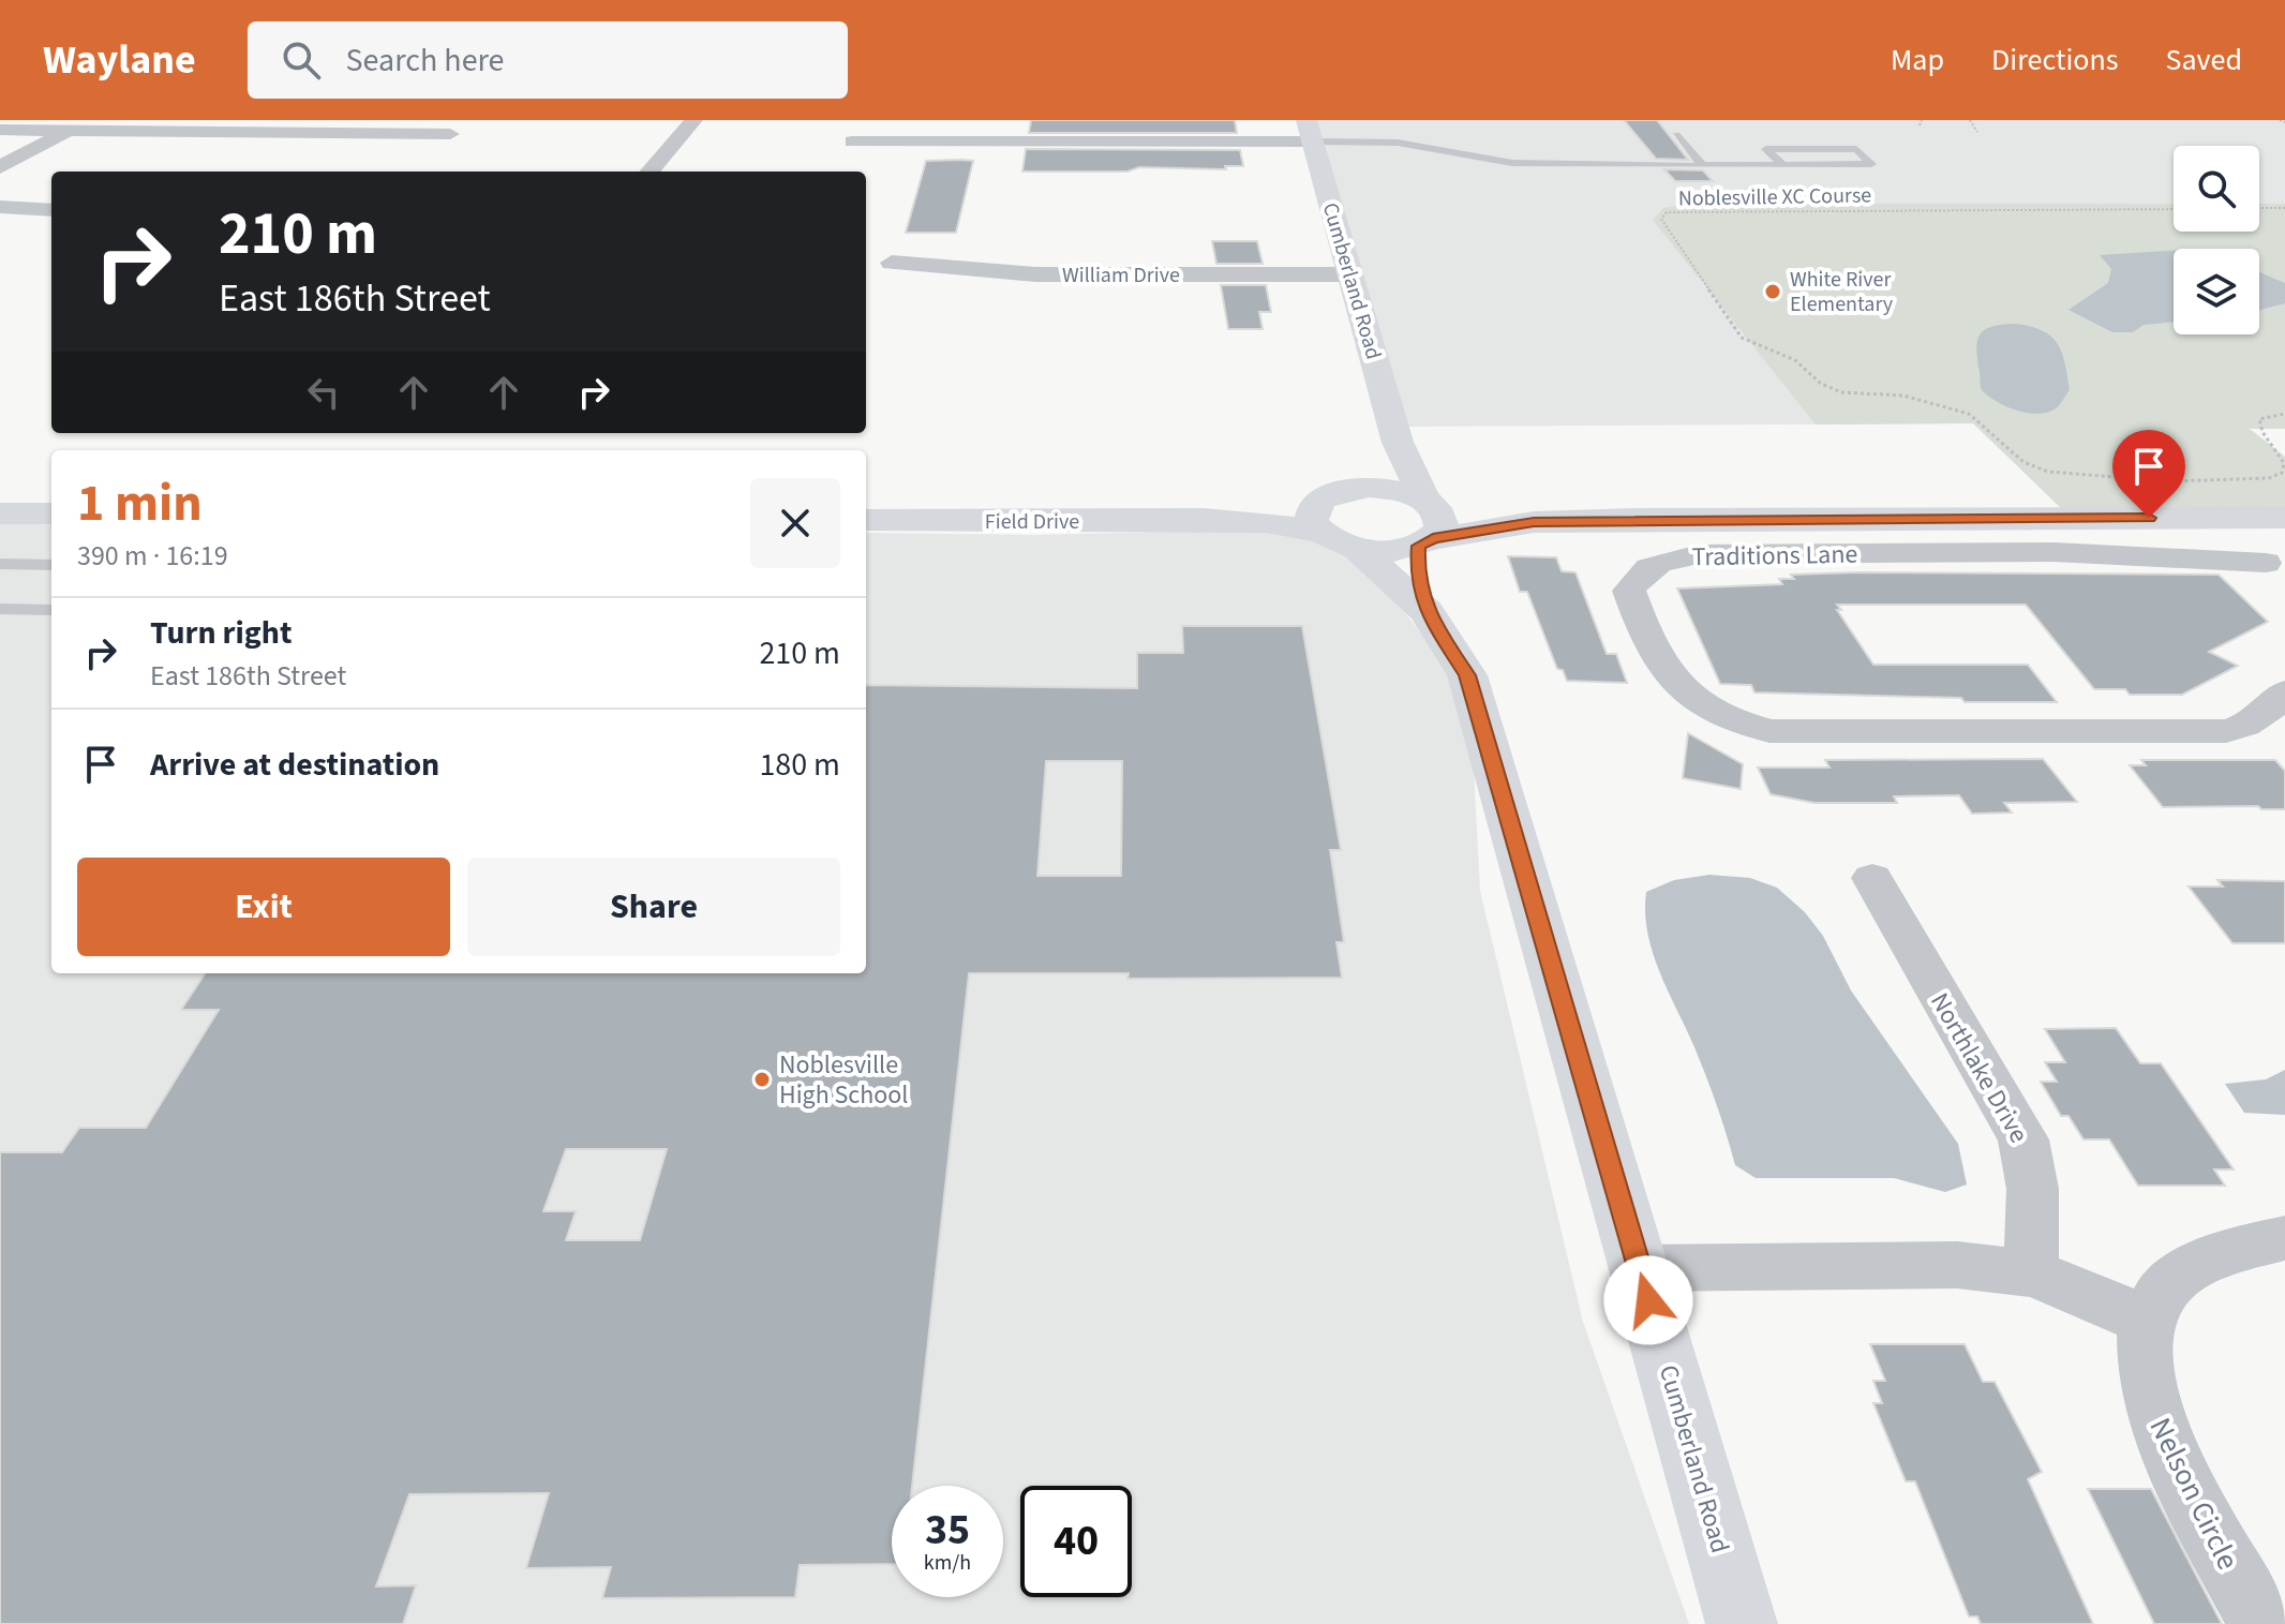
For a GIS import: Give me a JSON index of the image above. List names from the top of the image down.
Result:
{
  "streets": {
    "street": [
      "William Drive",
      "Cumberland Road",
      "Field Drive",
      "Traditions Lane",
      "Northlake Drive",
      "Nelson Circle"
    ],
    "path": ["Noblesville XC Course"]
  },
  "crossings": [
    ["William Drive", "Cumberland Road"]
  ],
  "places": ["White River Elementary", "Noblesville High School"],
  "page": {
    "header": "Waylane",
    "search": "Search here",
    "nav": ["Map", "Directions", "Saved"],
    "turn": ["210 m", "East 186th Street"],
    "heading": ["1 min", "390 m · 16:19"],
    "list": [
      {
        "name": "Turn right",
        "note": "East 186th Street",
        "value": "210 m"
      },
      {
        "name": "Arrive at destination",
        "value": "180 m"
      }
    ],
    "buttons": ["Exit", "Share"],
    "speed": "35 km/h",
    "limit": "40"
  }
}
